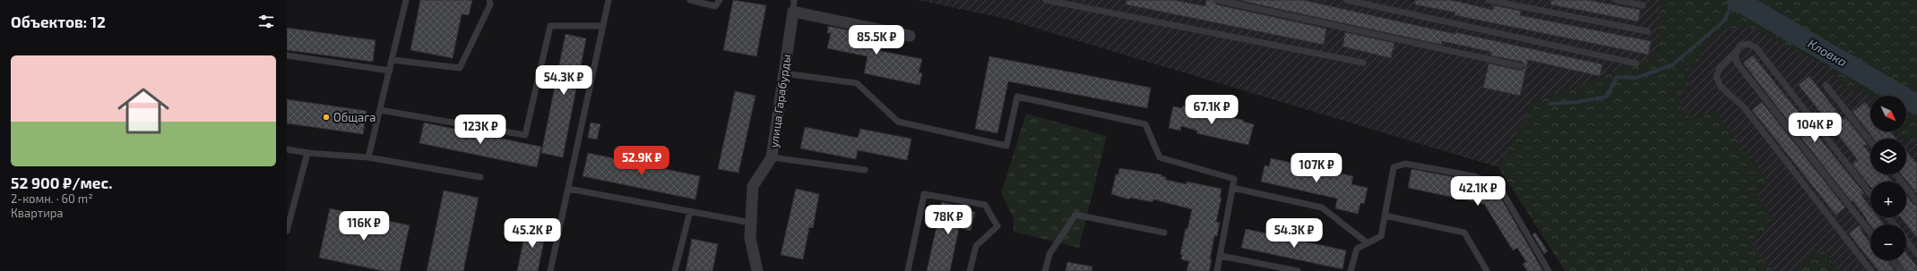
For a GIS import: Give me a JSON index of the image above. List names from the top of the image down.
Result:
{
  "streets": {
    "street": ["улица Гарабурды"]
  },
  "water": ["Кловка"],
  "places": ["Общага"],
  "north": "bottom right",
  "page": {
    "heading": "Объектов: 12",
    "price": [
      "85.5K ₽",
      "54.3K ₽",
      "67.1K ₽",
      "104K ₽",
      "123K ₽",
      "52.9K ₽",
      "107K ₽",
      "42.1K ₽",
      "78K ₽",
      "116K ₽",
      "45.2K ₽",
      "54.3K ₽"
    ],
    "list": [
      {
        "name": "52 900 ₽/мес.",
        "note": "2-комн. · 60 m² · Квартира"
      }
    ],
    "map_buttons": ["+", "−"]
  }
}
